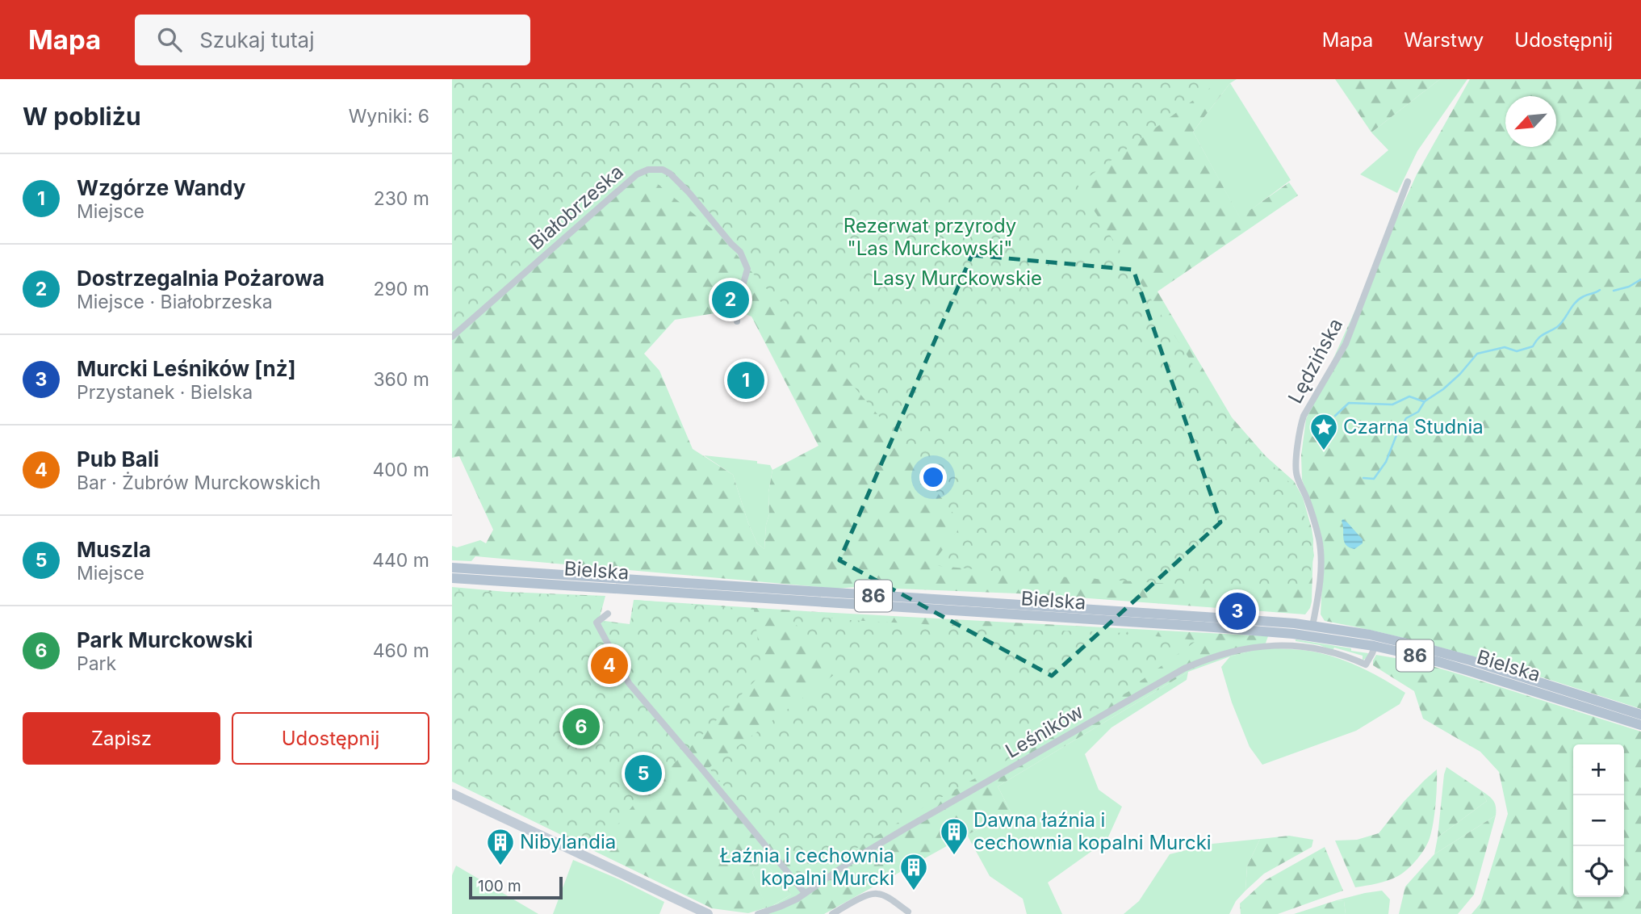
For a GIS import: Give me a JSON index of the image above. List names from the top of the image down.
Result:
{
  "streets": {
    "main road": ["Bielska", "86"],
    "street": ["Białobrzeska", "Lędzińska", "Leśników"]
  },
  "crossings": [
    ["Lędzińska", "Bielska"],
    ["Bielska", "Leśników"]
  ],
  "parks": ["Rezerwat przyrody \"Las Murckowski\"", "Lasy Murckowskie"],
  "places": {
    "place": ["Czarna Studnia"],
    "building": ["Dawna łaźnia i cechownia kopalni Murcki", "Nibylandia", "Łaźnia i cechownia kopalni Murcki"]
  },
  "scale_bar": "100 m",
  "north": "bottom left",
  "page": {
    "header": "Mapa",
    "search": "Szukaj tutaj",
    "nav": ["Mapa", "Warstwy", "Udostępnij"],
    "heading": ["W pobliżu", "Wyniki: 6"],
    "list": [
      {
        "mark": "1",
        "name": "Wzgórze Wandy",
        "note": "Miejsce",
        "value": "230 m"
      },
      {
        "mark": "2",
        "name": "Dostrzegalnia Pożarowa",
        "note": "Miejsce · Białobrzeska",
        "value": "290 m"
      },
      {
        "mark": "3",
        "name": "Murcki Leśników [nż]",
        "note": "Przystanek · Bielska",
        "value": "360 m"
      },
      {
        "mark": "4",
        "name": "Pub Bali",
        "note": "Bar · Żubrów Murckowskich",
        "value": "400 m"
      },
      {
        "mark": "5",
        "name": "Muszla",
        "note": "Miejsce",
        "value": "440 m"
      },
      {
        "mark": "6",
        "name": "Park Murckowski",
        "note": "Park",
        "value": "460 m"
      }
    ],
    "pins": [
      "2",
      "1",
      "3",
      "4",
      "6",
      "5"
    ],
    "buttons": ["Zapisz", "Udostępnij"],
    "map_buttons": ["+", "−"],
    "scale": "100 m"
  }
}
